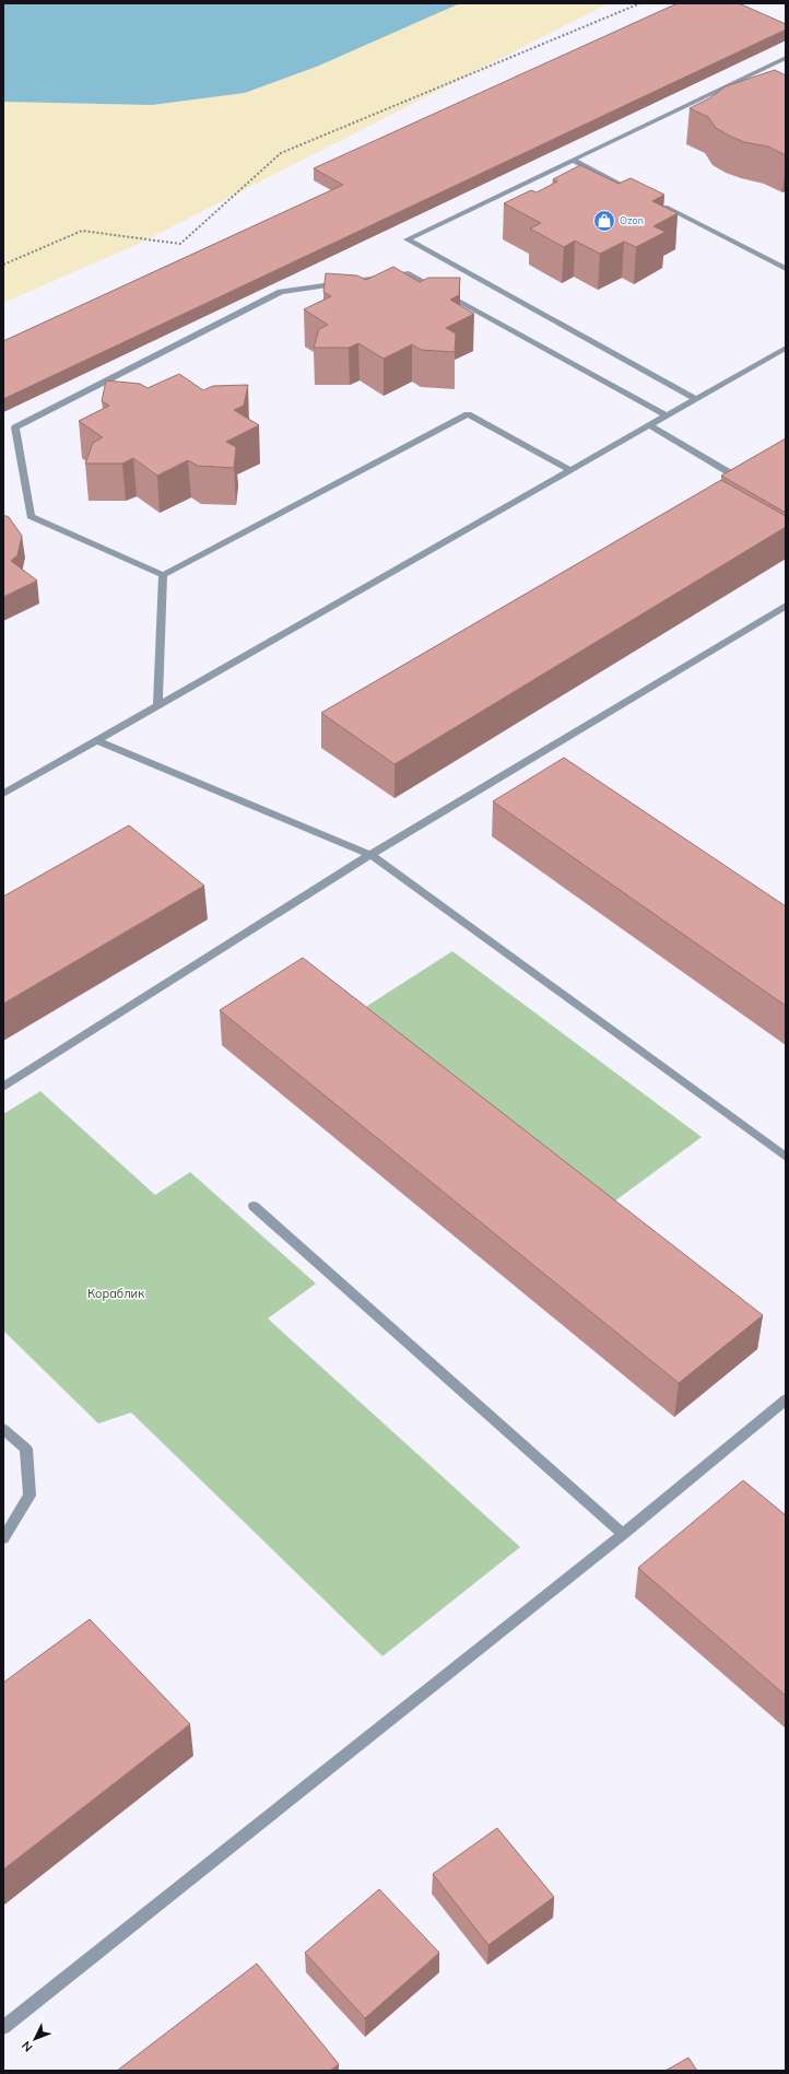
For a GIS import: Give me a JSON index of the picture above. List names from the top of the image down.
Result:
{
  "parks": ["Кораблик"],
  "places": {
    "shop": ["Ozon"]
  },
  "north": "bottom left"
}
